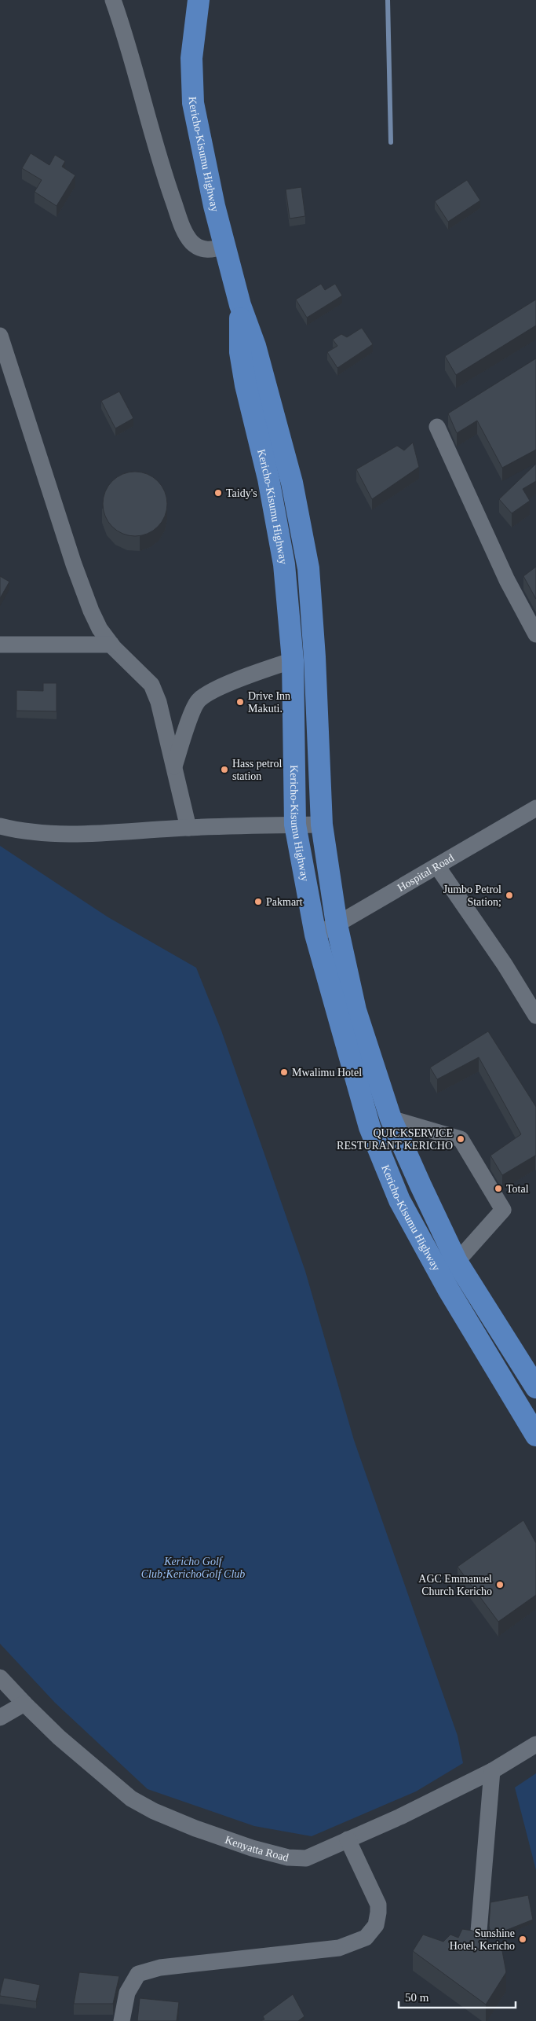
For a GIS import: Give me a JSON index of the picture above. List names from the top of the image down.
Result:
{
  "streets": {
    "highway": ["Kericho-Kisumu Highway"],
    "street": ["Hospital Road", "Kenyatta Road"]
  },
  "crossings": [
    ["Kericho-Kisumu Highway", "Hospital Road"]
  ],
  "parks": ["Kericho Golf Club;KerichoGolf Club"],
  "places": [
    "Taidy's",
    "Drive Inn Makuti.",
    "Hass petrol station",
    "Jumbo Petrol Station;",
    "Pakmart",
    "Mwalimu Hotel",
    "QUICKSERVICE RESTURANT KERICHO",
    "Total",
    "AGC Emmanuel Church Kericho",
    "Sunshine Hotel, Kericho"
  ],
  "scale_bar": "50 m"
}
